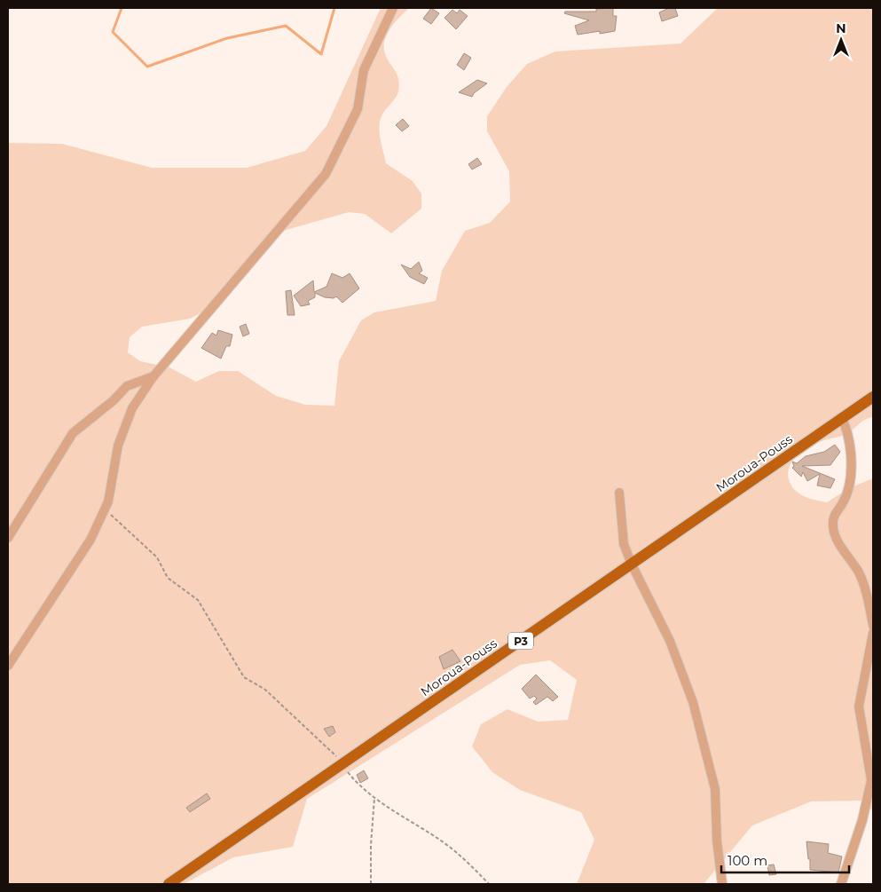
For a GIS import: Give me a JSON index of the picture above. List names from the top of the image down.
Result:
{
  "streets": {
    "main road": ["Moroua-Pouss", "P3"]
  },
  "scale_bar": "100 m",
  "north": "top"
}
